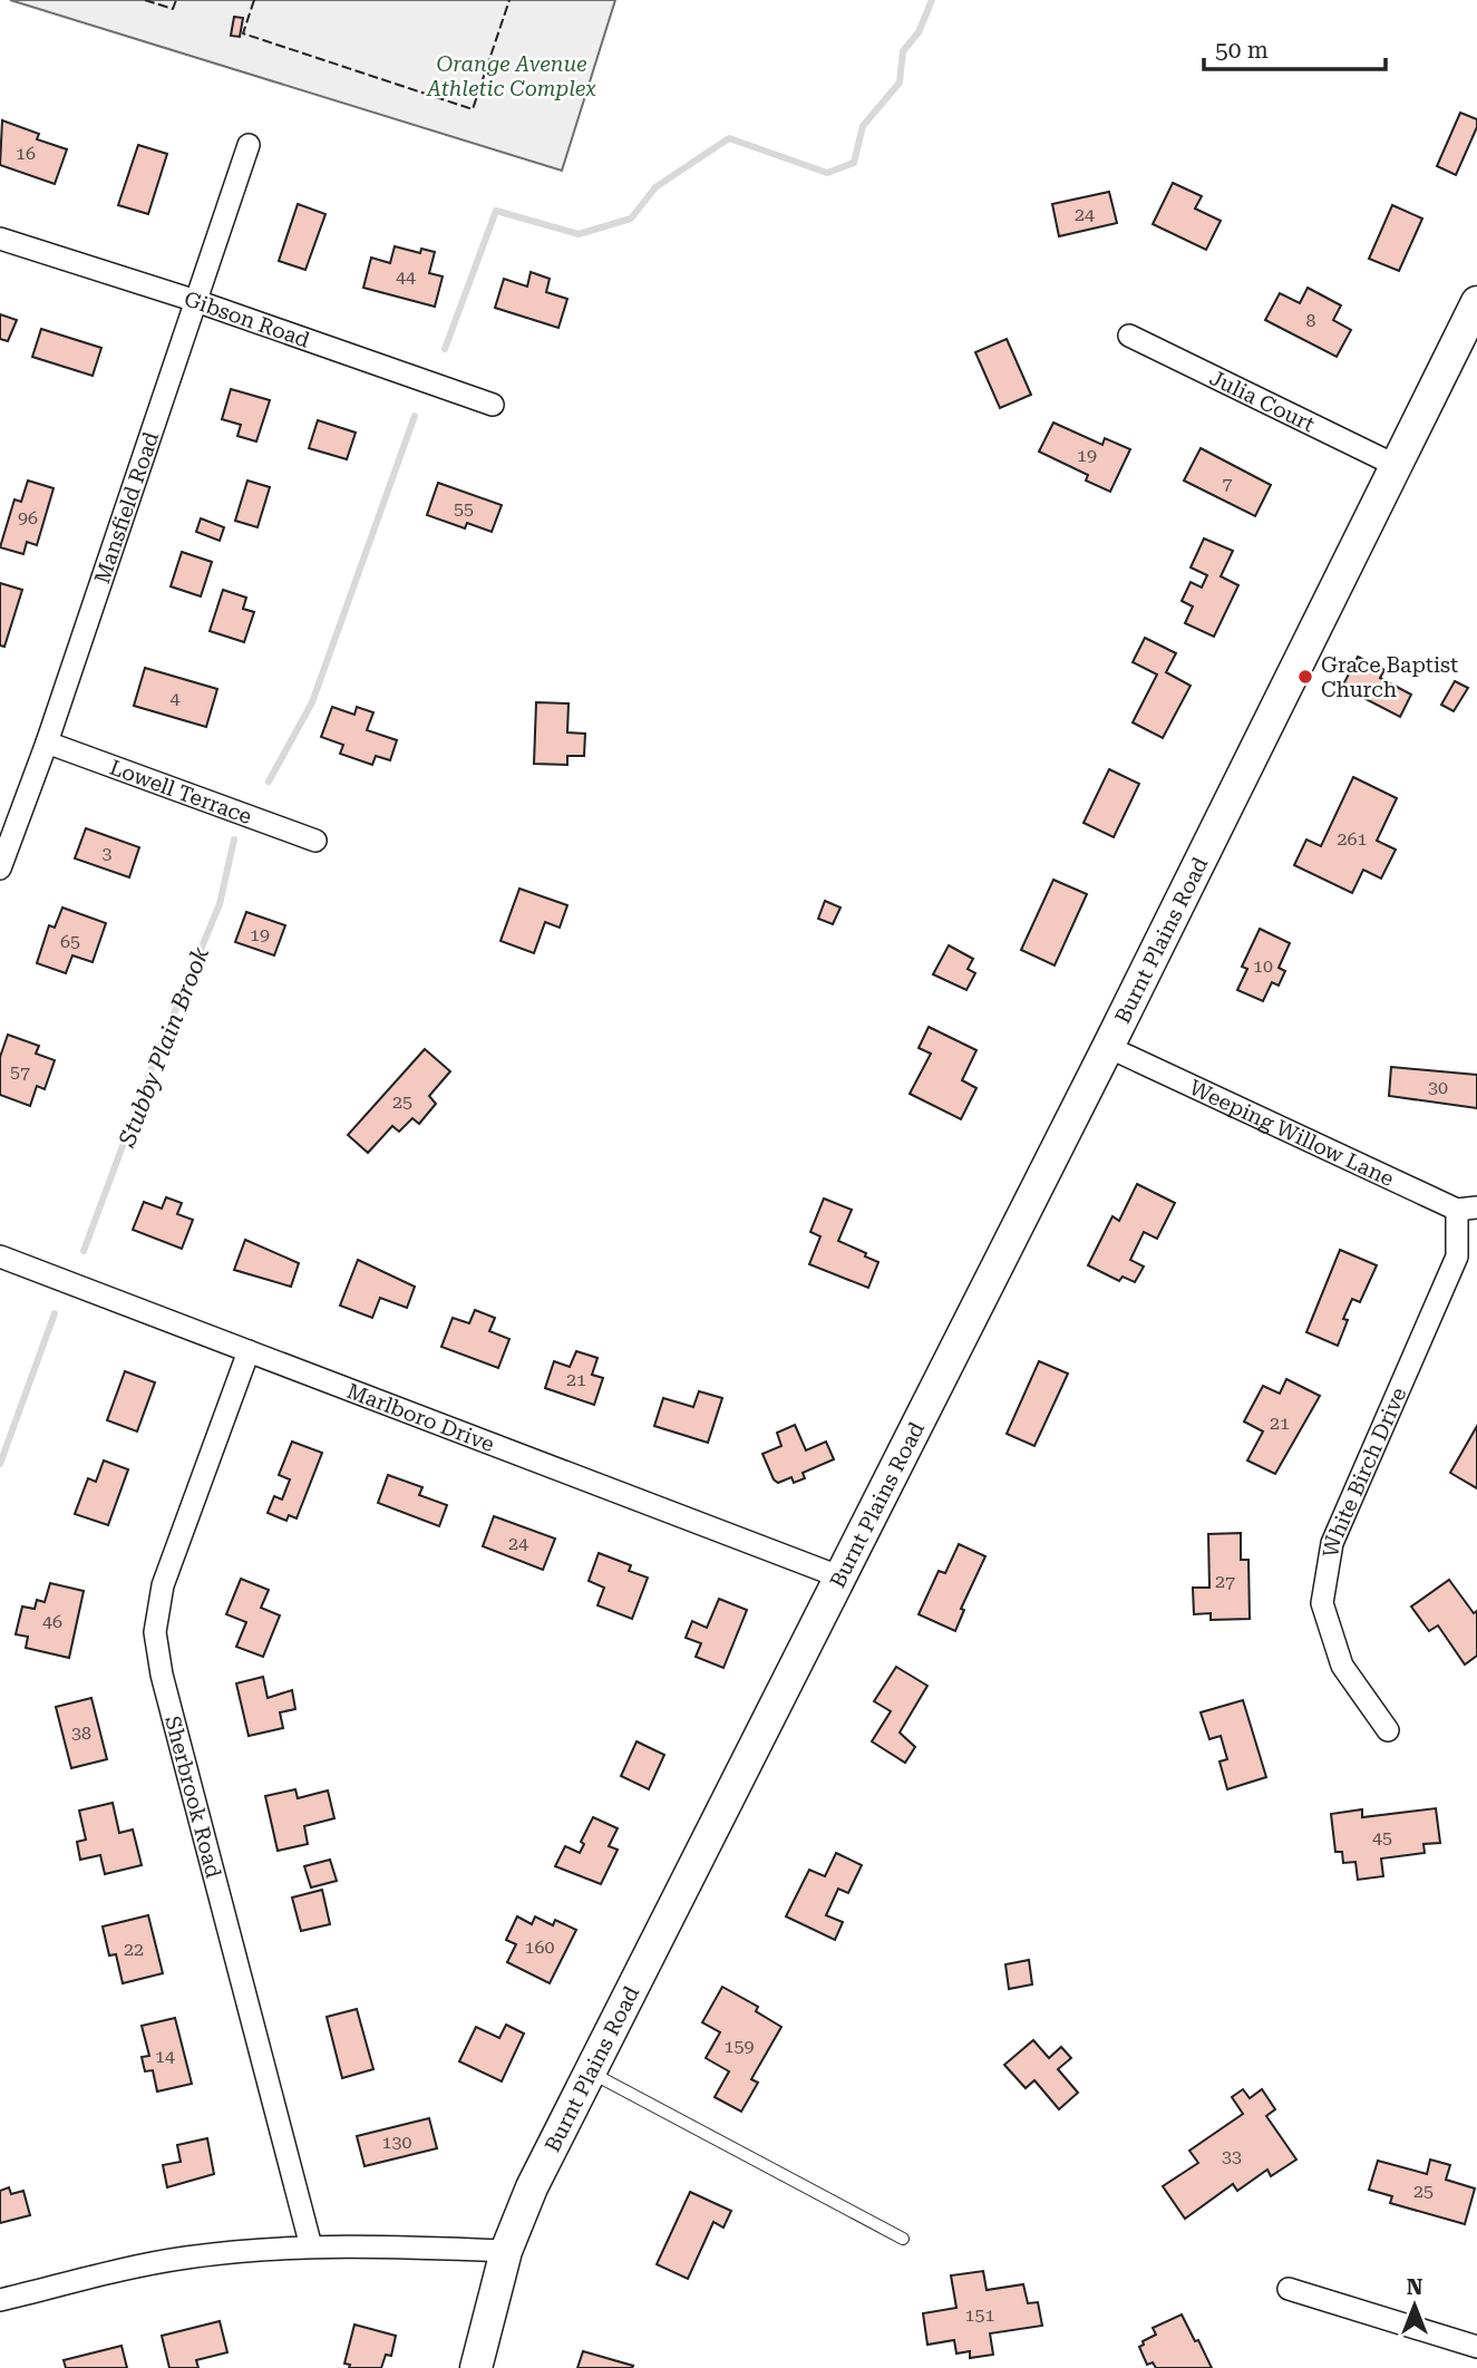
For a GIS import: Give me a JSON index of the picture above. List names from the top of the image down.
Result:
{
  "streets": {
    "main road": ["Burnt Plains Road"],
    "street": [
      "Gibson Road",
      "Julia Court",
      "Mansfield Road",
      "Lowell Terrace",
      "Weeping Willow Lane",
      "Marlboro Drive",
      "White Birch Drive",
      "Sherbrook Road"
    ]
  },
  "crossings": [
    ["Gibson Road", "Mansfield Road"],
    ["Julia Court", "Burnt Plains Road"],
    ["Mansfield Road", "Lowell Terrace"],
    ["Burnt Plains Road", "Weeping Willow Lane"],
    ["Burnt Plains Road", "Marlboro Drive"],
    ["Weeping Willow Lane", "White Birch Drive"],
    ["Marlboro Drive", "Sherbrook Road"]
  ],
  "water": ["Stubby Plain Brook"],
  "parks": ["Orange Avenue Athletic Complex"],
  "places": ["Grace Baptist Church"],
  "house_numbers": [
    "16",
    "24",
    "44",
    "8",
    "19",
    "7",
    "55",
    "96",
    "4",
    "261",
    "3",
    "19",
    "65",
    "10",
    "57",
    "30",
    "25",
    "21",
    "21",
    "24",
    "27",
    "46",
    "38",
    "45",
    "160",
    "22",
    "159",
    "14",
    "130",
    "33",
    "25",
    "151"
  ],
  "scale_bar": "50 m",
  "north": "top"
}
